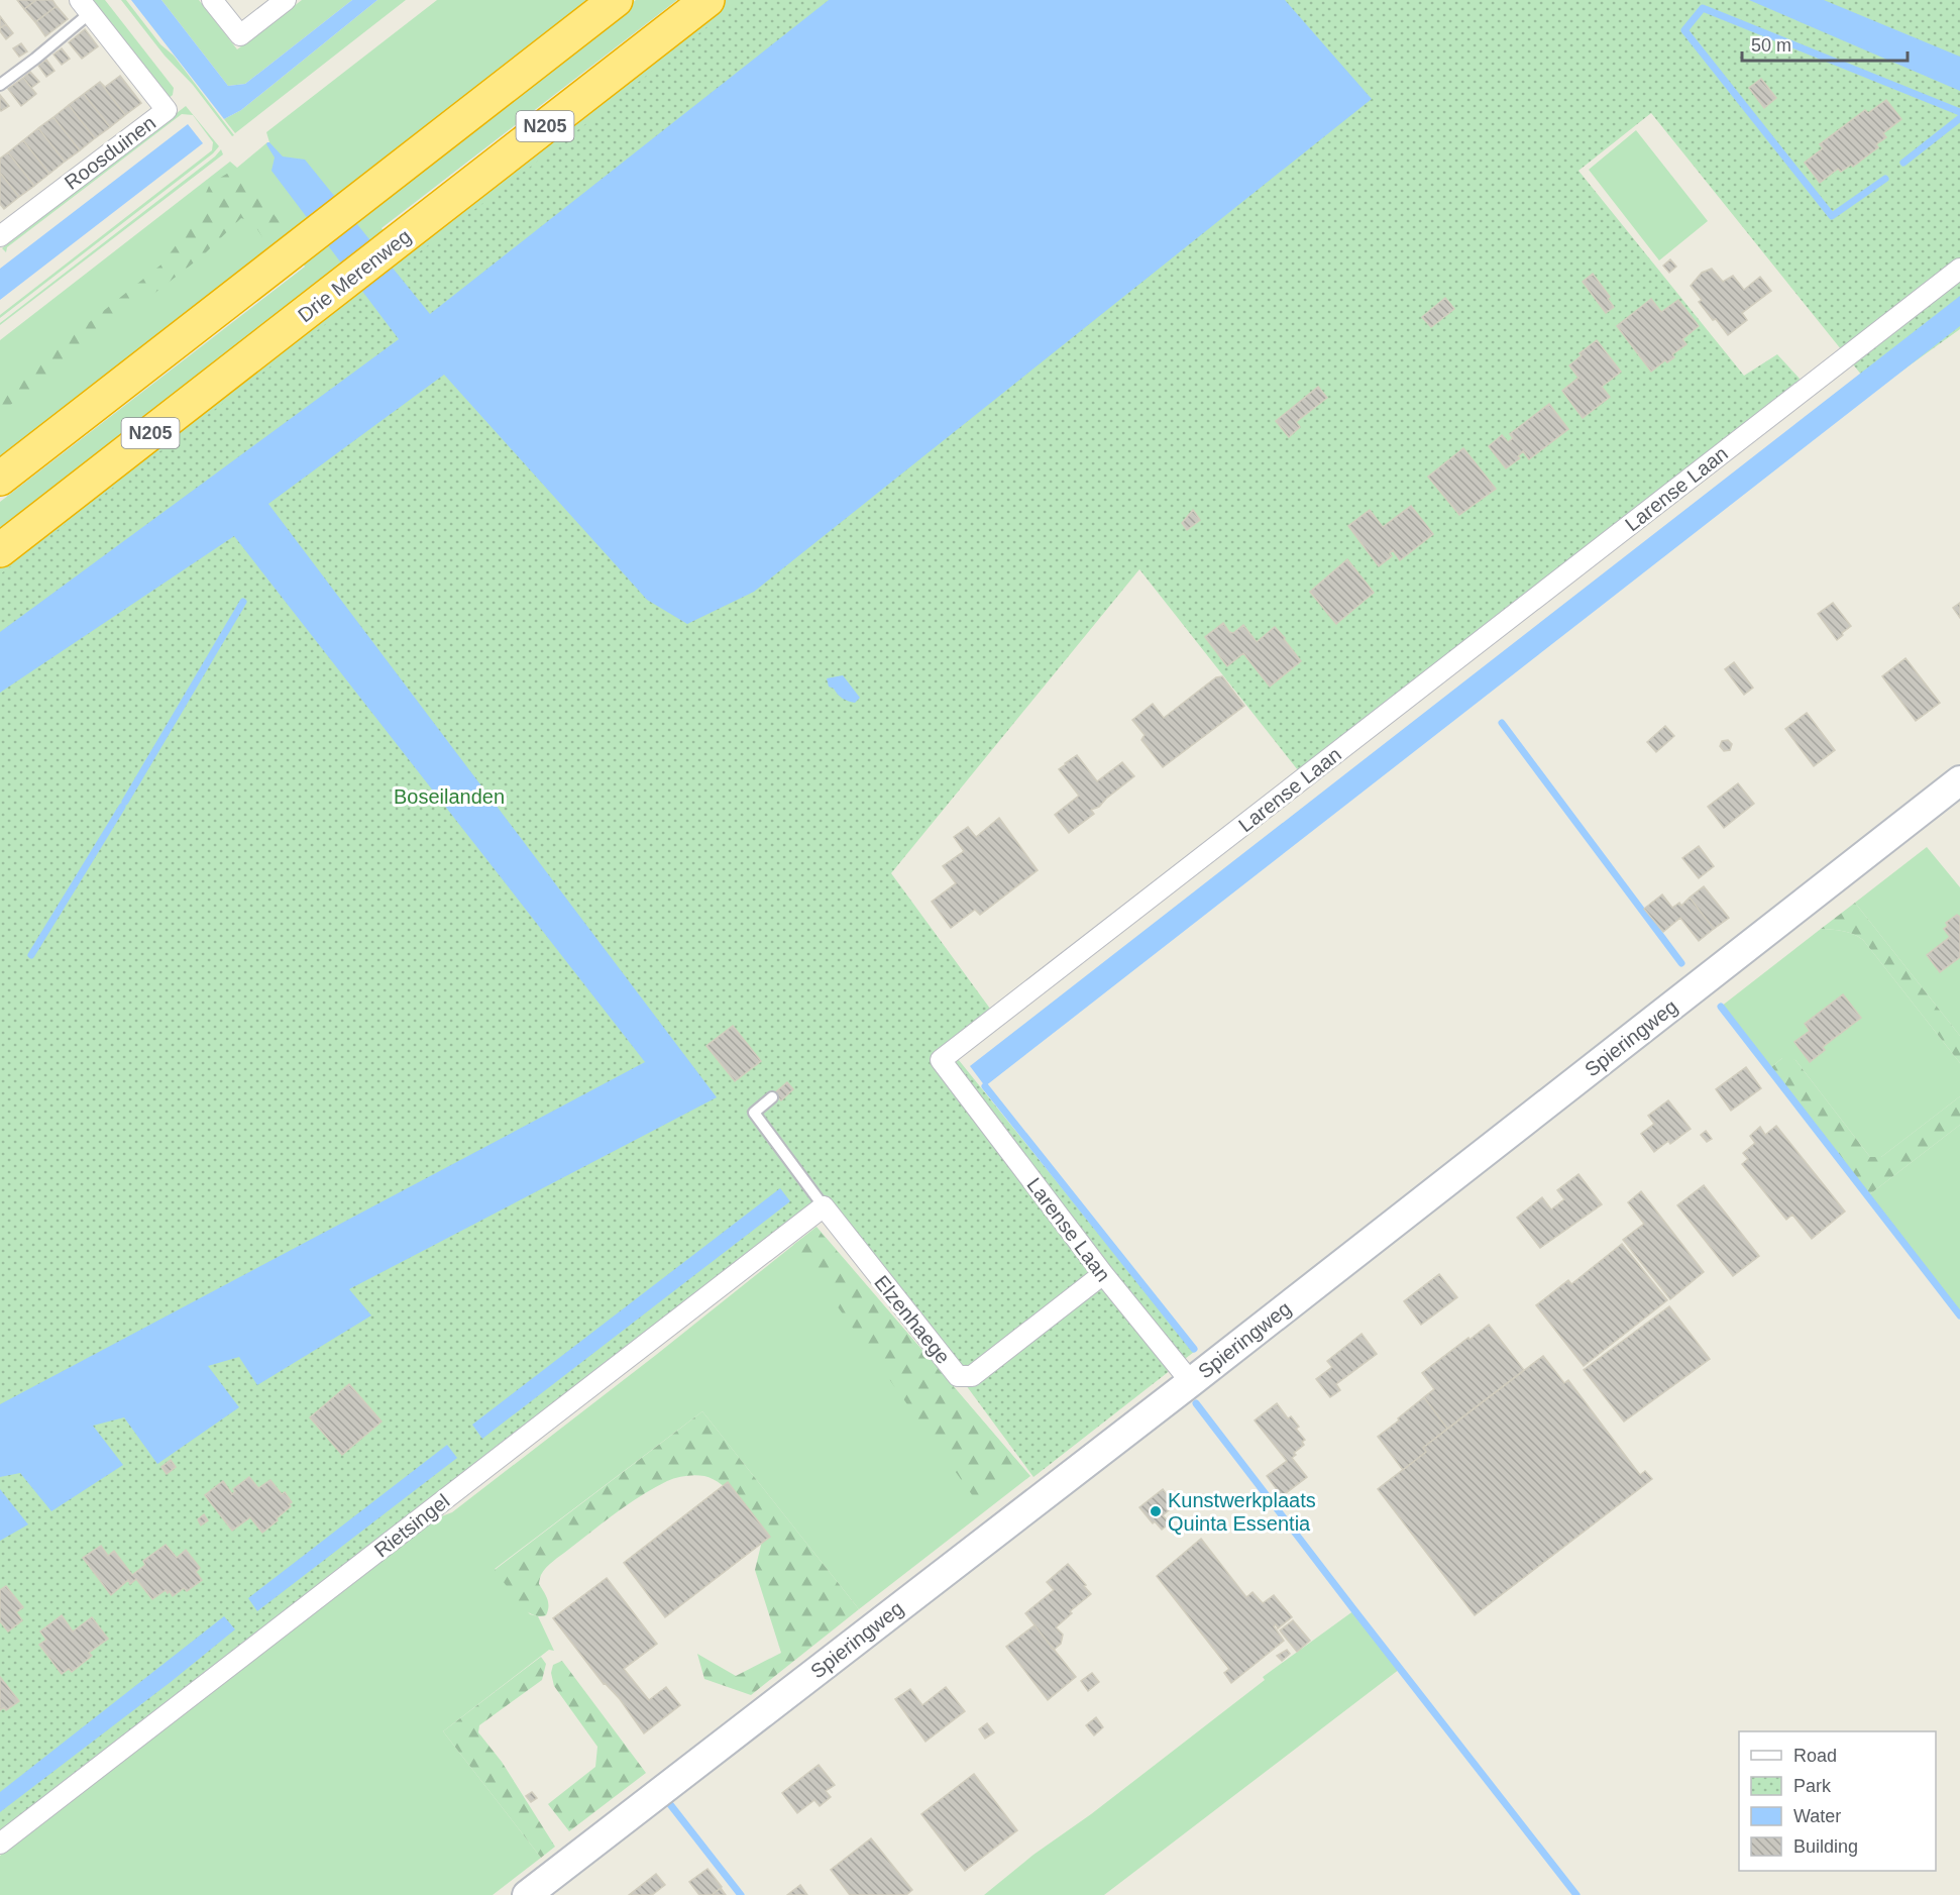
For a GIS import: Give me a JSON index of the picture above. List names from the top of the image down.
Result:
{
  "streets": {
    "highway": ["N205", "Drie Merenweg"],
    "street": [
      "Roosduinen",
      "Larense Laan",
      "Spieringweg",
      "Elzenhaege",
      "Rietsingel"
    ]
  },
  "crossings": [
    ["Larense Laan", "Spieringweg"],
    ["Larense Laan", "Elzenhaege"],
    ["Elzenhaege", "Rietsingel"]
  ],
  "parks": ["Boseilanden"],
  "places": ["Kunstwerkplaats Quinta Essentia"],
  "legend": [
    "Road",
    "Park",
    "Water",
    "Building"
  ],
  "scale_bar": "50 m"
}
